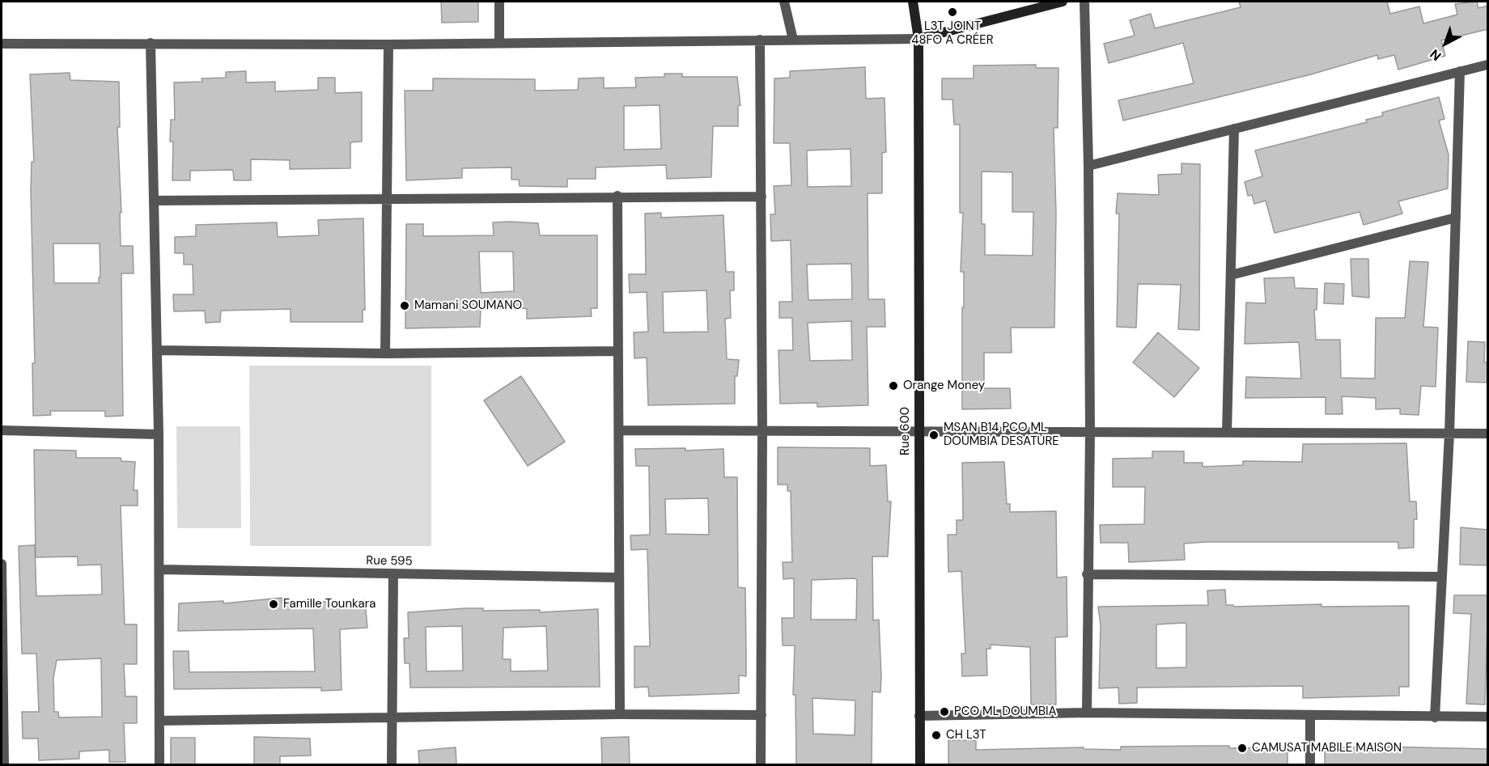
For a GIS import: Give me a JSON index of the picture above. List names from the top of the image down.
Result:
{
  "streets": {
    "street": ["Rue 600", "Rue 595"]
  },
  "places": [
    "L3T JOINT 48FO A CRÉER",
    "Mamani SOUMANO",
    "Orange Money",
    "MSAN B14 PCO ML DOUMBIA DESATURE",
    "Famille Tounkara",
    "PCO ML DOUMBIA",
    "CH L3T",
    "CAMUSAT MABILE MAISON"
  ],
  "north": "bottom left"
}
